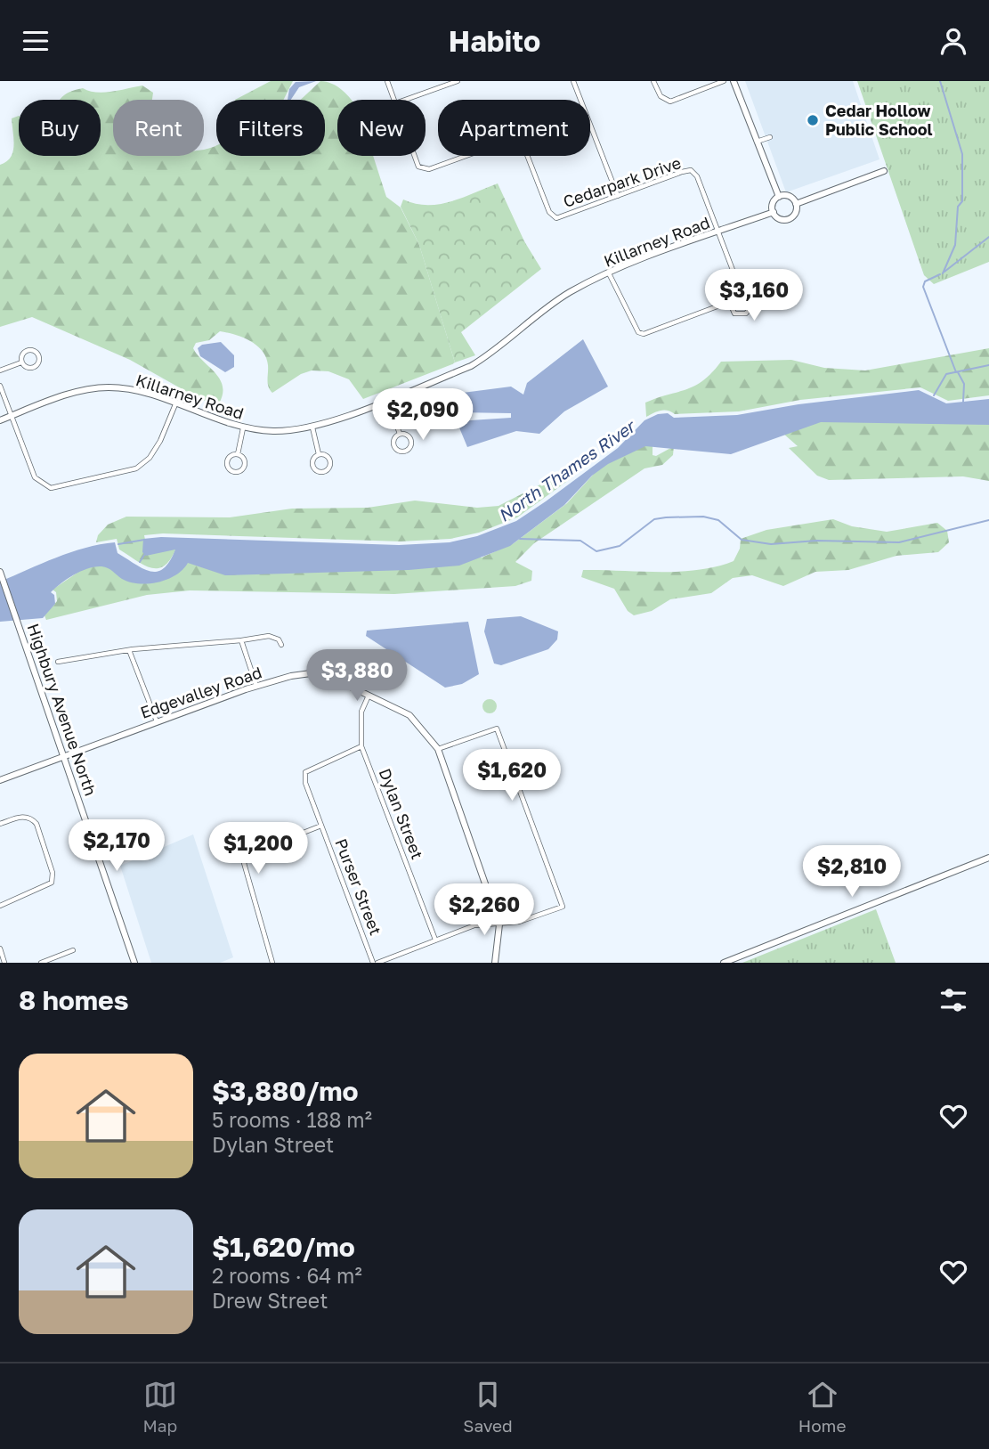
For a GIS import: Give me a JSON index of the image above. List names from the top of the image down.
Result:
{
  "streets": {
    "street": [
      "Cedarpark Drive",
      "Killarney Road",
      "Edgevalley Road",
      "Highbury Avenue North",
      "Dylan Street",
      "Purser Street"
    ]
  },
  "crossings": [
    ["Cedarpark Drive", "Killarney Road"],
    ["Edgevalley Road", "Highbury Avenue North"],
    ["Edgevalley Road", "Dylan Street"],
    ["Dylan Street", "Purser Street"]
  ],
  "water": ["North Thames River"],
  "places": ["Cedar Hollow Public School"],
  "page": {
    "header": "Habito",
    "chip": [
      "Buy",
      "Rent",
      "Filters",
      "New",
      "Apartment"
    ],
    "price": [
      "$3,160",
      "$2,090",
      "$3,880",
      "$1,620",
      "$2,170",
      "$1,200",
      "$2,810",
      "$2,260"
    ],
    "heading": "8 homes",
    "list": [
      {
        "name": "$3,880/mo",
        "note": "5 rooms · 188 m² · Dylan Street"
      },
      {
        "name": "$1,620/mo",
        "note": "2 rooms · 64 m² · Drew Street"
      }
    ],
    "tabs": ["Map", "Saved", "Home"]
  }
}
